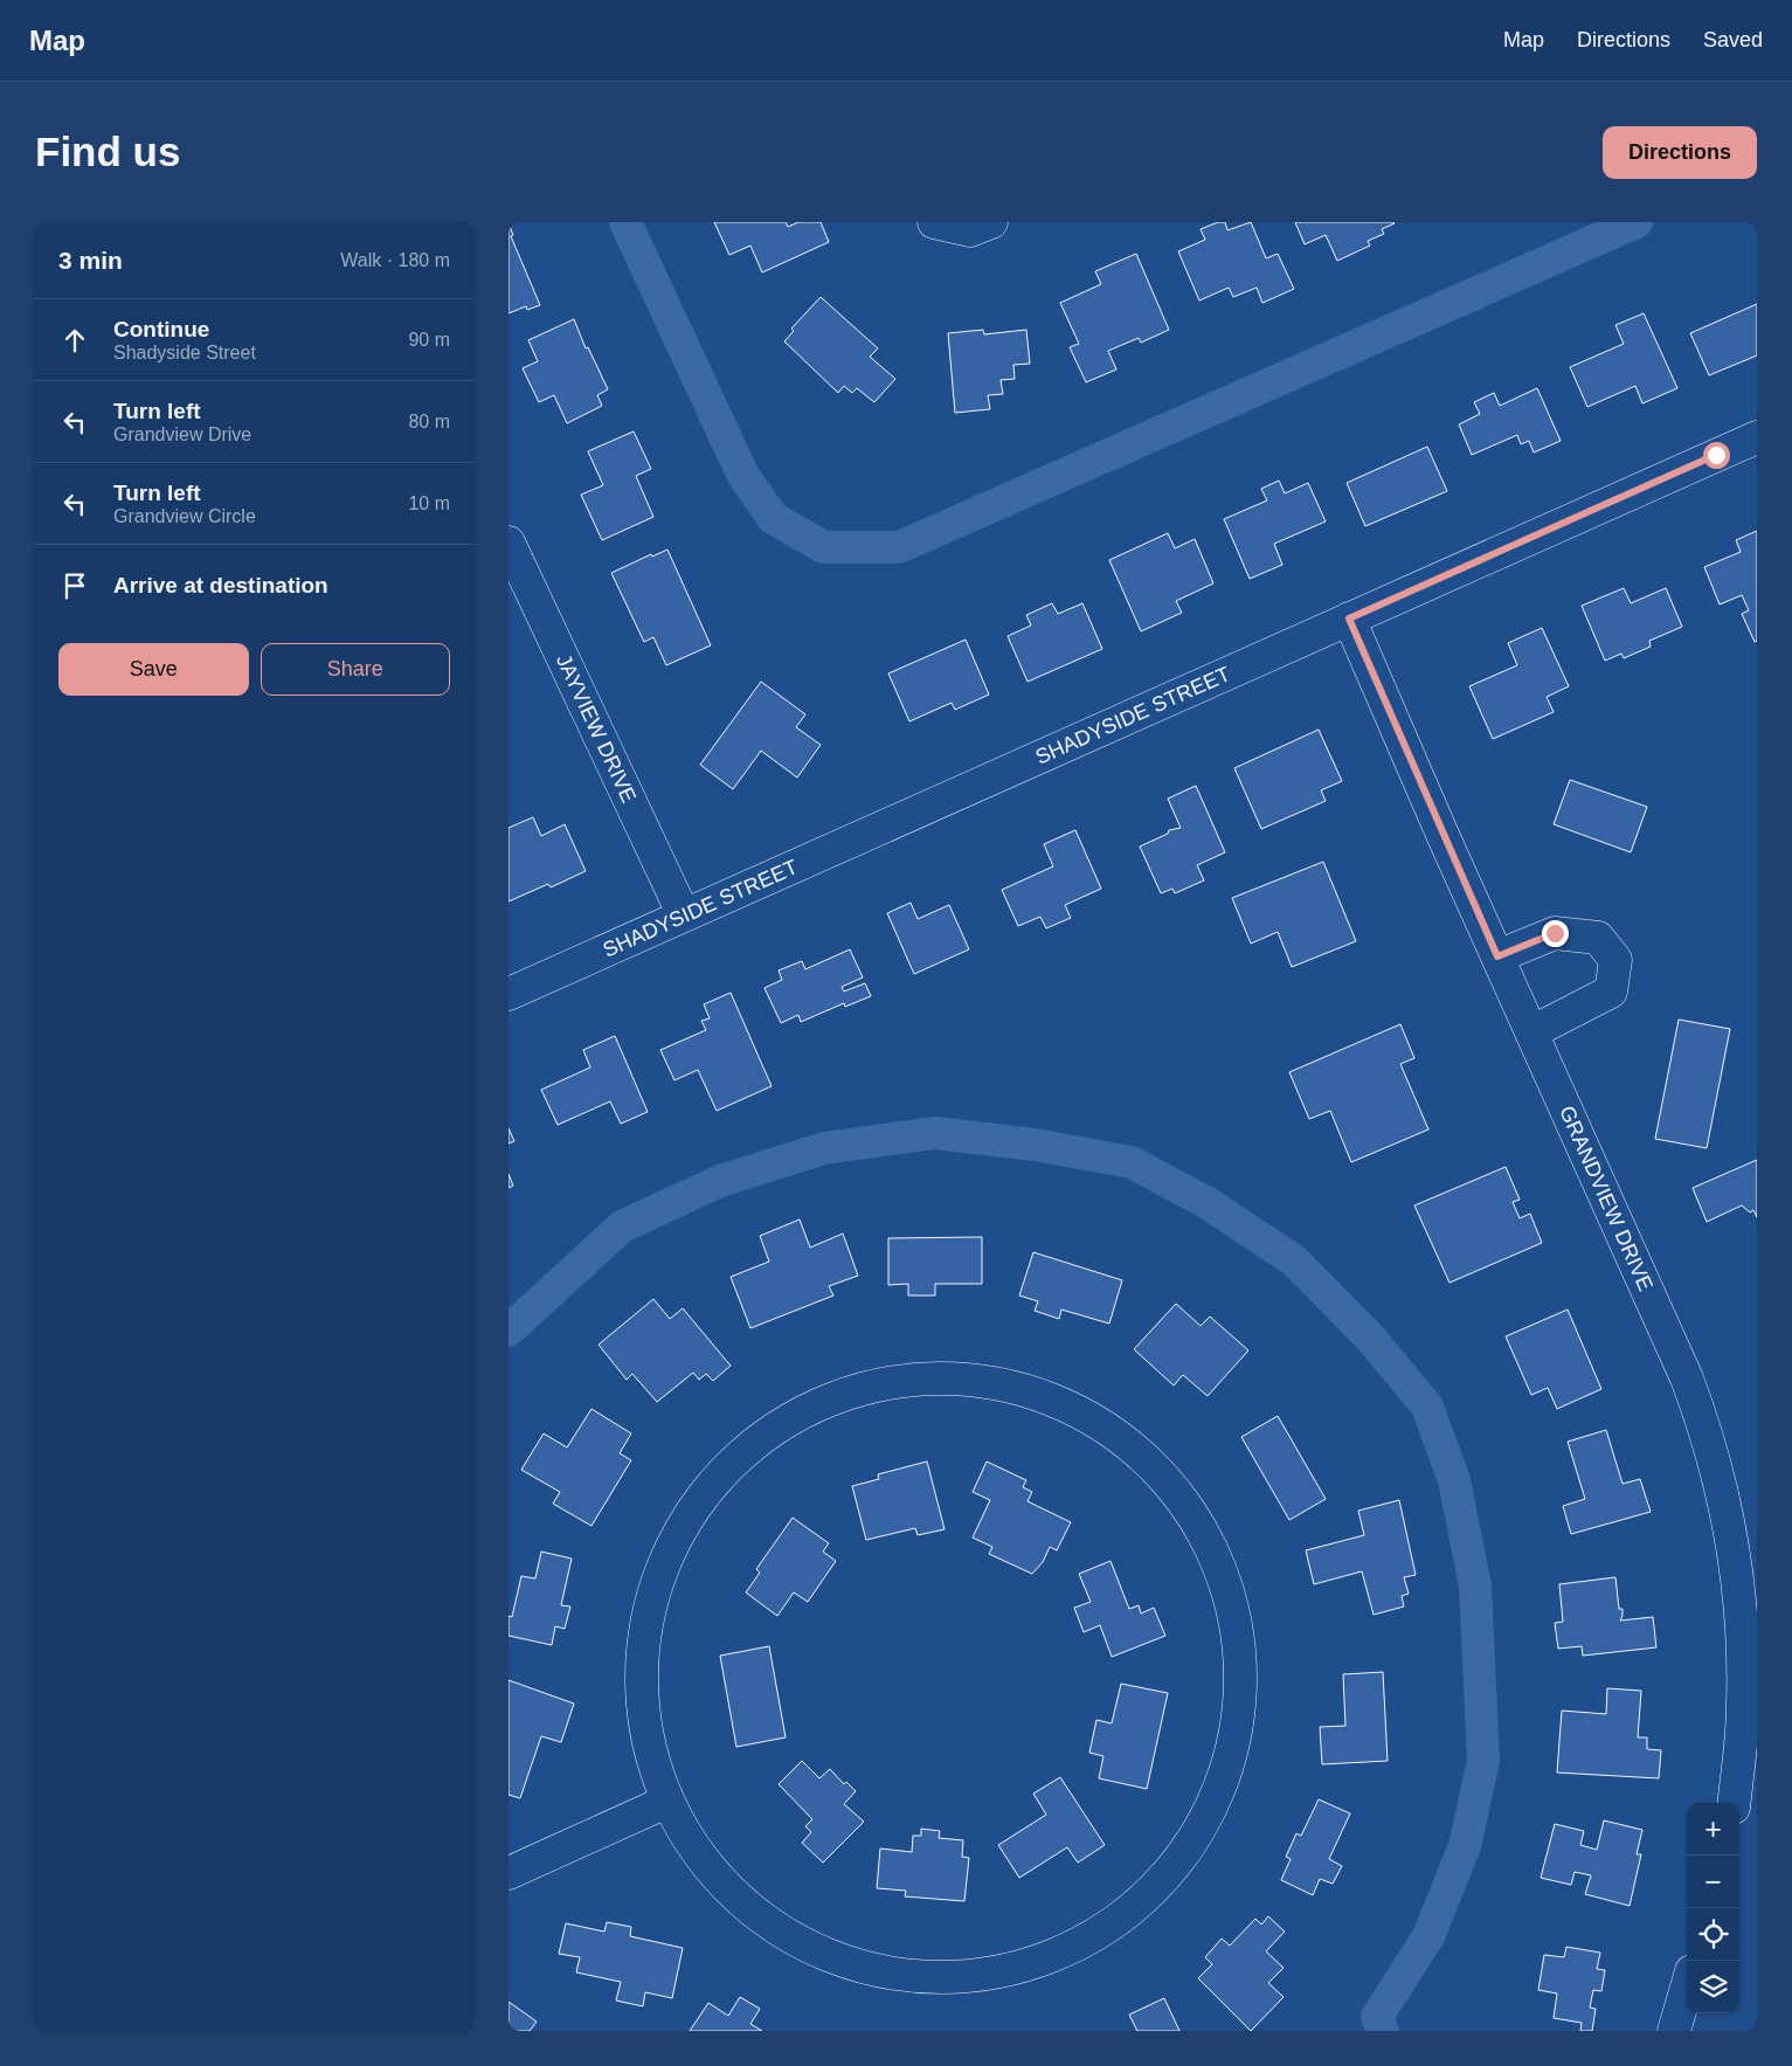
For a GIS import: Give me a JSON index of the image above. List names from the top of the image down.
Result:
{
  "streets": {
    "street": ["SHADYSIDE STREET", "JAYVIEW DRIVE", "GRANDVIEW DRIVE"]
  },
  "crossings": [
    ["SHADYSIDE STREET", "JAYVIEW DRIVE"],
    ["SHADYSIDE STREET", "GRANDVIEW DRIVE"]
  ],
  "page": {
    "header": "Map",
    "nav": ["Map", "Directions", "Saved"],
    "buttons": [
      "Directions",
      ["Save", "Share"]
    ],
    "title": "Find us",
    "heading": ["3 min", "Walk · 180 m"],
    "list": [
      ["Continue", "Shadyside Street", "90 m"],
      ["Turn left", "Grandview Drive", "80 m"],
      ["Turn left", "Grandview Circle", "10 m"],
      "Arrive at destination"
    ],
    "map_buttons": ["+", "−"]
  }
}
